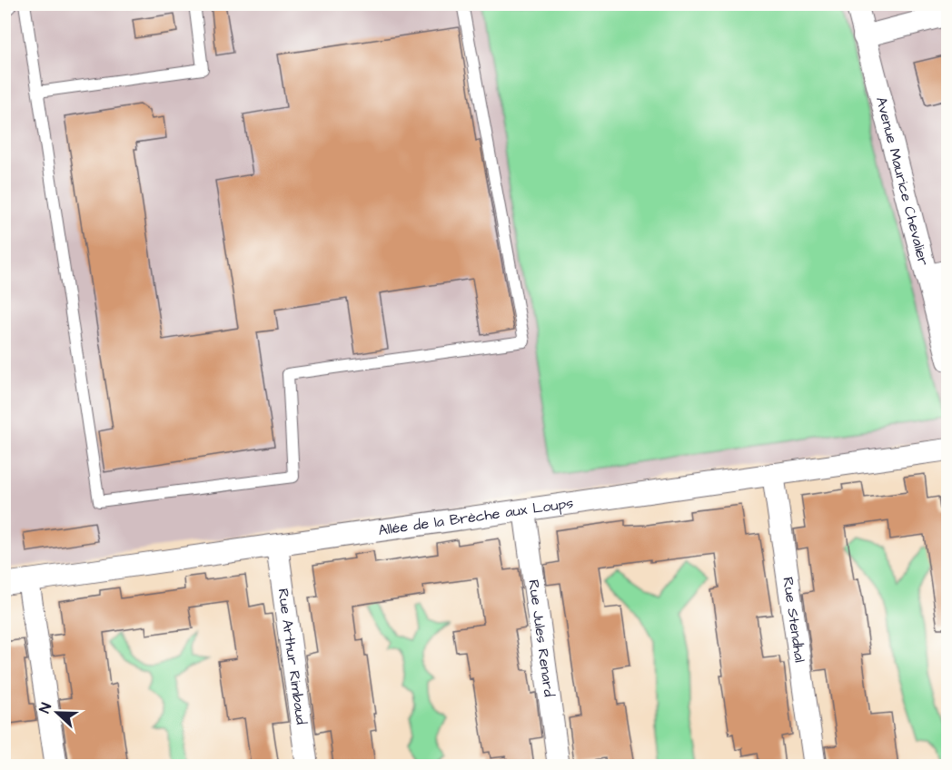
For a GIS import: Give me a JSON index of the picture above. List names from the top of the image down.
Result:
{
  "streets": {
    "street": [
      "Avenue Maurice Chevalier",
      "Allée de la Brèche aux Loups",
      "Rue Stendhal",
      "Rue Jules Renard",
      "Rue Arthur Rimbaud"
    ]
  },
  "crossings": [
    ["Allée de la Brèche aux Loups", "Rue Stendhal"],
    ["Allée de la Brèche aux Loups", "Rue Jules Renard"],
    ["Allée de la Brèche aux Loups", "Rue Arthur Rimbaud"]
  ],
  "north": "left"
}
